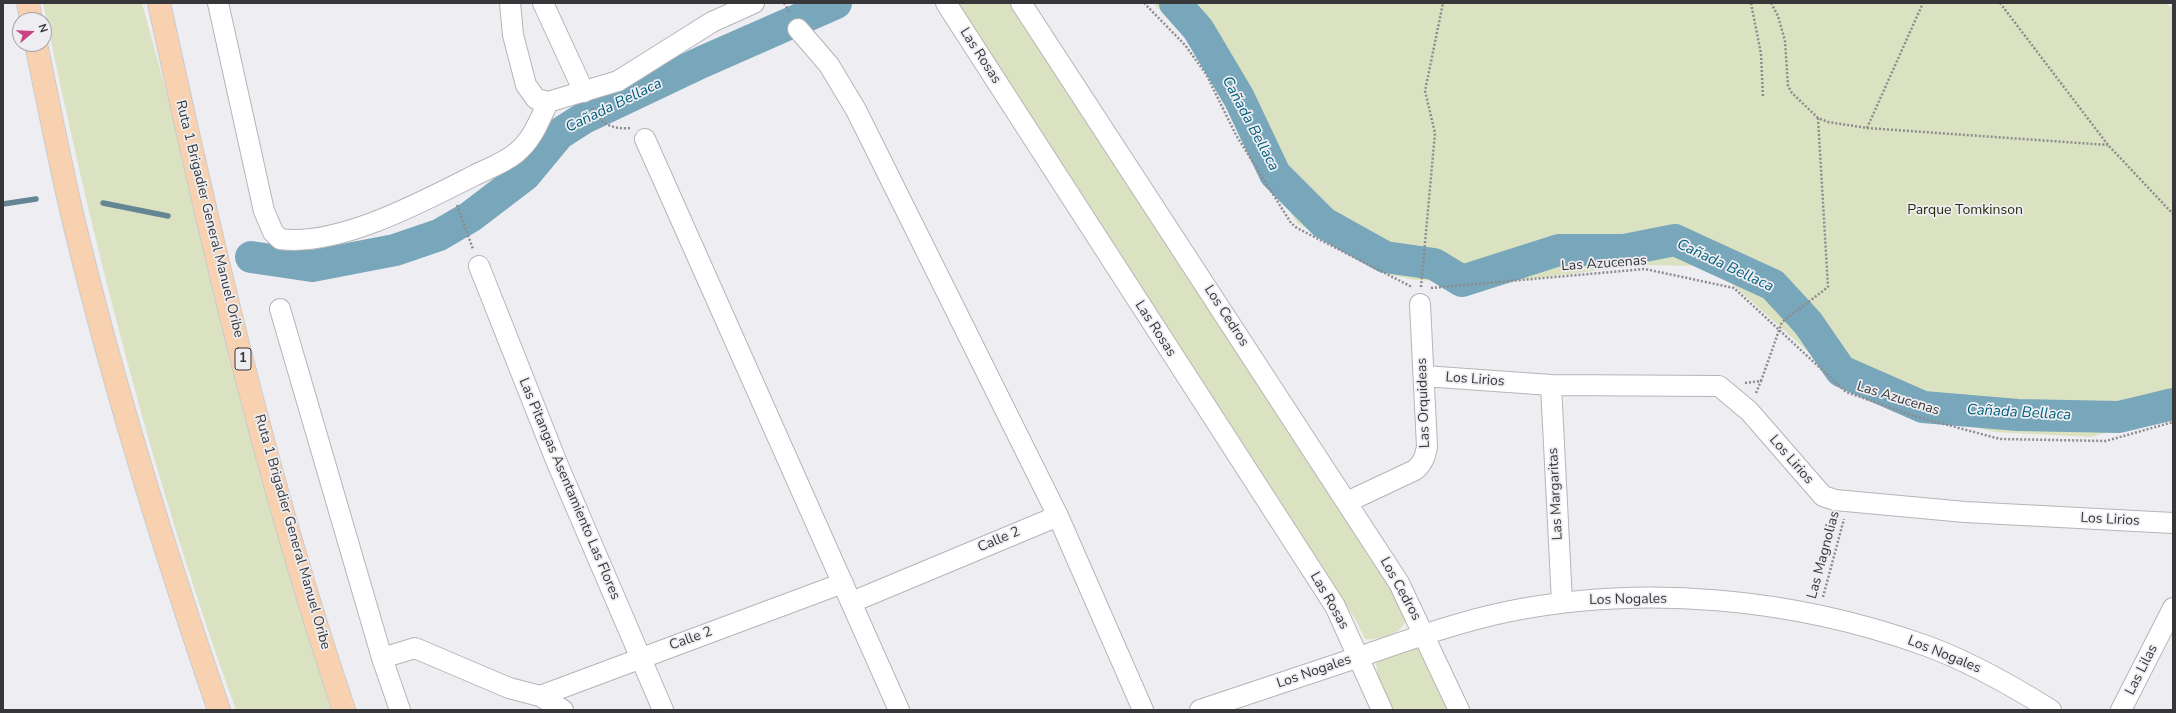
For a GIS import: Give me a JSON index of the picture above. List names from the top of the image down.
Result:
{
  "streets": {
    "highway": ["Ruta 1 Brigadier General Manuel Oribe", "1"],
    "street": [
      "Las Rosas",
      "Los Cedros",
      "Los Lirios",
      "Las Orquideas",
      "Las Pitangas Asentamiento Las Flores",
      "Las Margaritas",
      "Calle 2",
      "Los Nogales",
      "Las Lilas"
    ],
    "path": ["Las Azucenas", "Las Magnolias"]
  },
  "crossings": [
    ["Las Rosas", "Los Nogales"],
    ["Las Azucenas", "Las Orquideas"],
    ["Los Cedros", "Las Orquideas"],
    ["Los Cedros", "Los Nogales"],
    ["Los Lirios", "Las Orquideas"],
    ["Los Lirios", "Las Margaritas"],
    ["Los Lirios", "Las Magnolias"],
    ["Las Pitangas Asentamiento Las Flores", "Calle 2"],
    ["Las Margaritas", "Los Nogales"],
    ["Las Magnolias", "Los Nogales"]
  ],
  "water": ["Cañada Bellaca"],
  "parks": ["Parque Tomkinson"],
  "north": "right"
}
